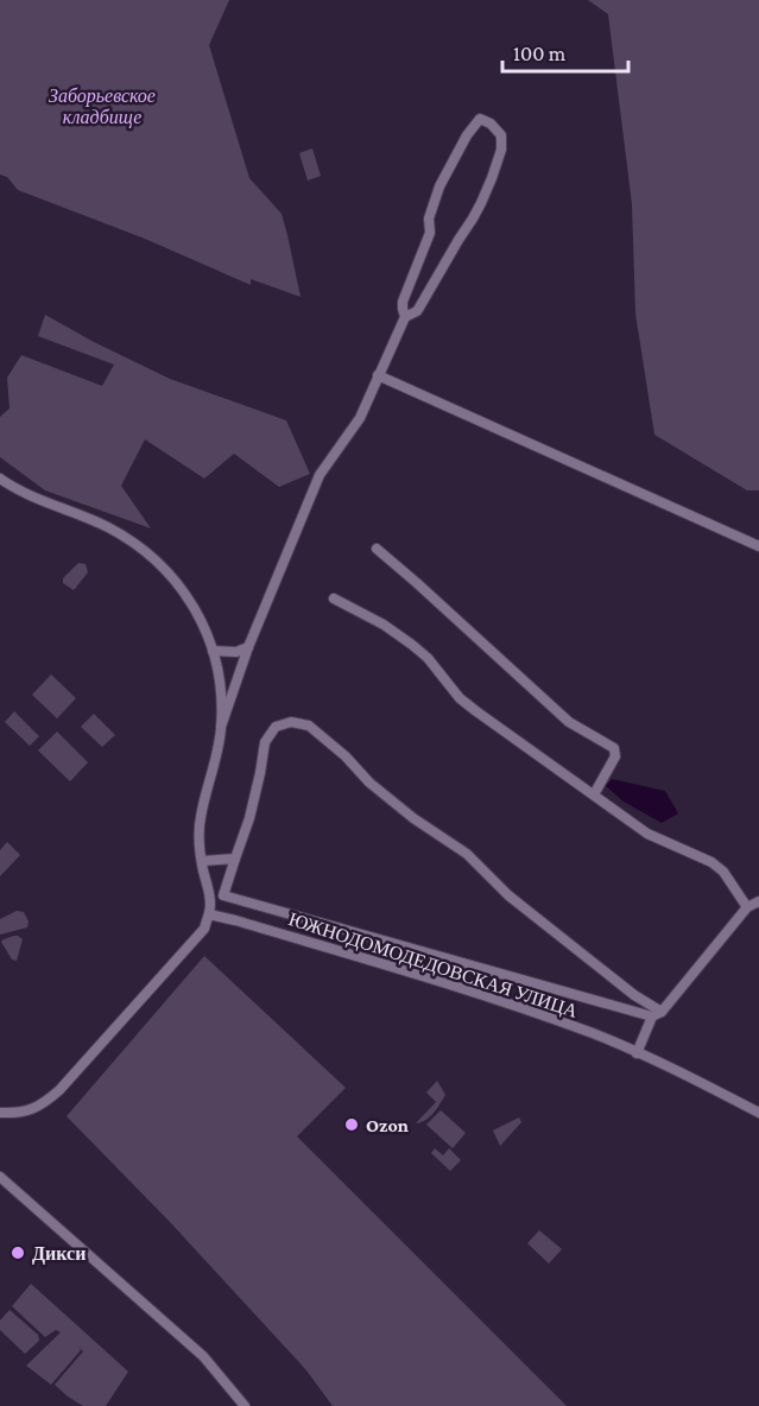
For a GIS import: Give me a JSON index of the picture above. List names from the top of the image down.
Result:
{
  "streets": {
    "street": ["ЮЖНОДОМОДЕДОВСКАЯ УЛИЦА"]
  },
  "parks": ["Заборьевское кладбище"],
  "places": ["Ozon", "Дикси"],
  "scale_bar": "100 m"
}
